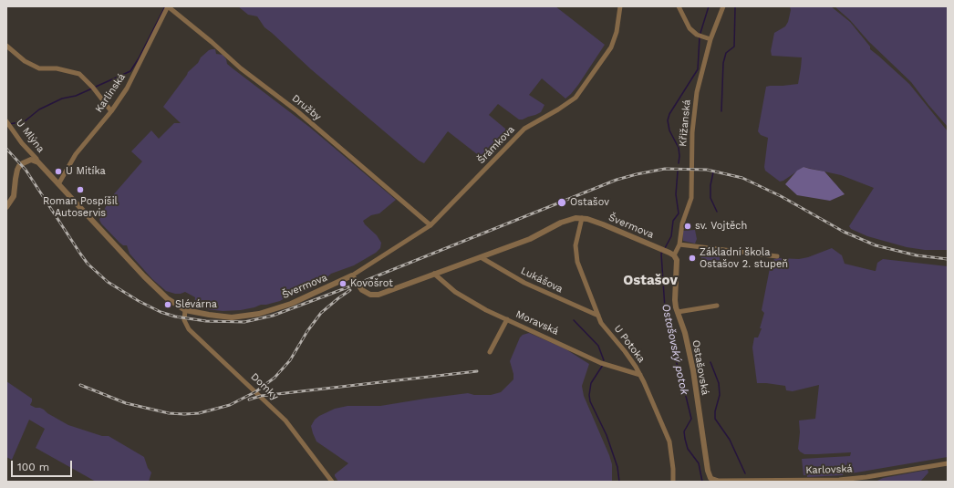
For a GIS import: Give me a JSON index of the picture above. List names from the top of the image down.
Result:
{
  "streets": {
    "street": [
      "Karlinská",
      "Družby",
      "Křižanská",
      "U Mlýna",
      "Šrámkova",
      "Švermova",
      "Lukášova",
      "Moravská",
      "U Potoka",
      "Ostašovská",
      "Domky",
      "Karlovská"
    ]
  },
  "crossings": [
    ["Karlinská", "Družby"],
    ["Karlinská", "Švermova"],
    ["Družby", "Šrámkova"],
    ["Křižanská", "Švermova"],
    ["Křižanská", "Ostašovská"],
    ["U Mlýna", "Švermova"],
    ["Šrámkova", "Švermova"],
    ["Švermova", "Lukášova"],
    ["Švermova", "Moravská"],
    ["Švermova", "U Potoka"],
    ["Švermova", "Ostašovská"],
    ["Švermova", "Domky"],
    ["Lukášova", "U Potoka"],
    ["Moravská", "U Potoka"],
    ["Ostašovská", "Karlovská"]
  ],
  "districts": ["Ostašov"],
  "water": ["Ostašovský potok"],
  "places": [
    "U Mitíka",
    "Roman Pospíšil Autoservis",
    "Ostašov",
    "sv. Vojtěch",
    "Základní škola Ostašov 2. stupeň",
    "Kovošrot",
    "Slévárna"
  ],
  "scale_bar": "100 m"
}
